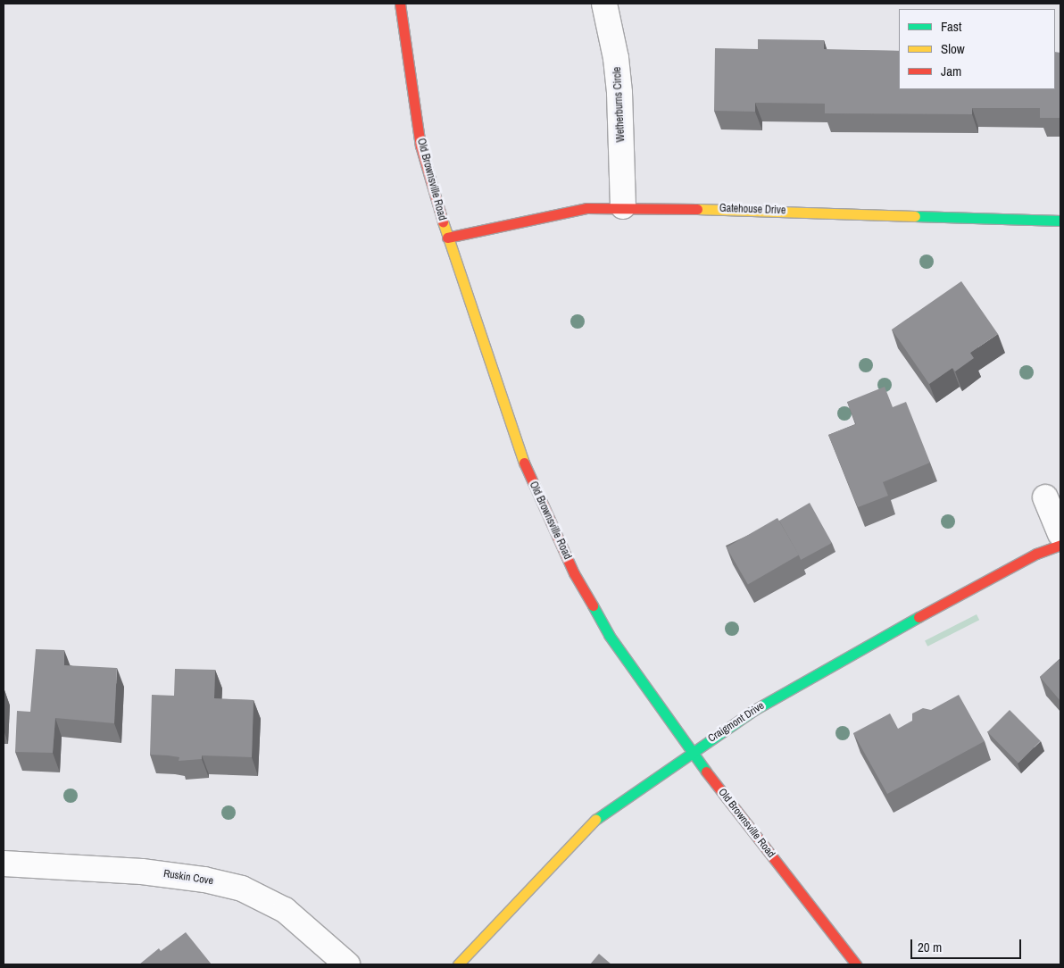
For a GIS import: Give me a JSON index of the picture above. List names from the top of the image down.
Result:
{
  "streets": {
    "street": [
      "Wetherburns Circle",
      "Old Brownsville Road",
      "Gatehouse Drive",
      "Craigmont Drive",
      "Ruskin Cove"
    ]
  },
  "crossings": [
    ["Wetherburns Circle", "Gatehouse Drive"],
    ["Old Brownsville Road", "Gatehouse Drive"],
    ["Old Brownsville Road", "Craigmont Drive"]
  ],
  "legend": ["Fast", "Slow", "Jam"],
  "scale_bar": "20 m"
}
